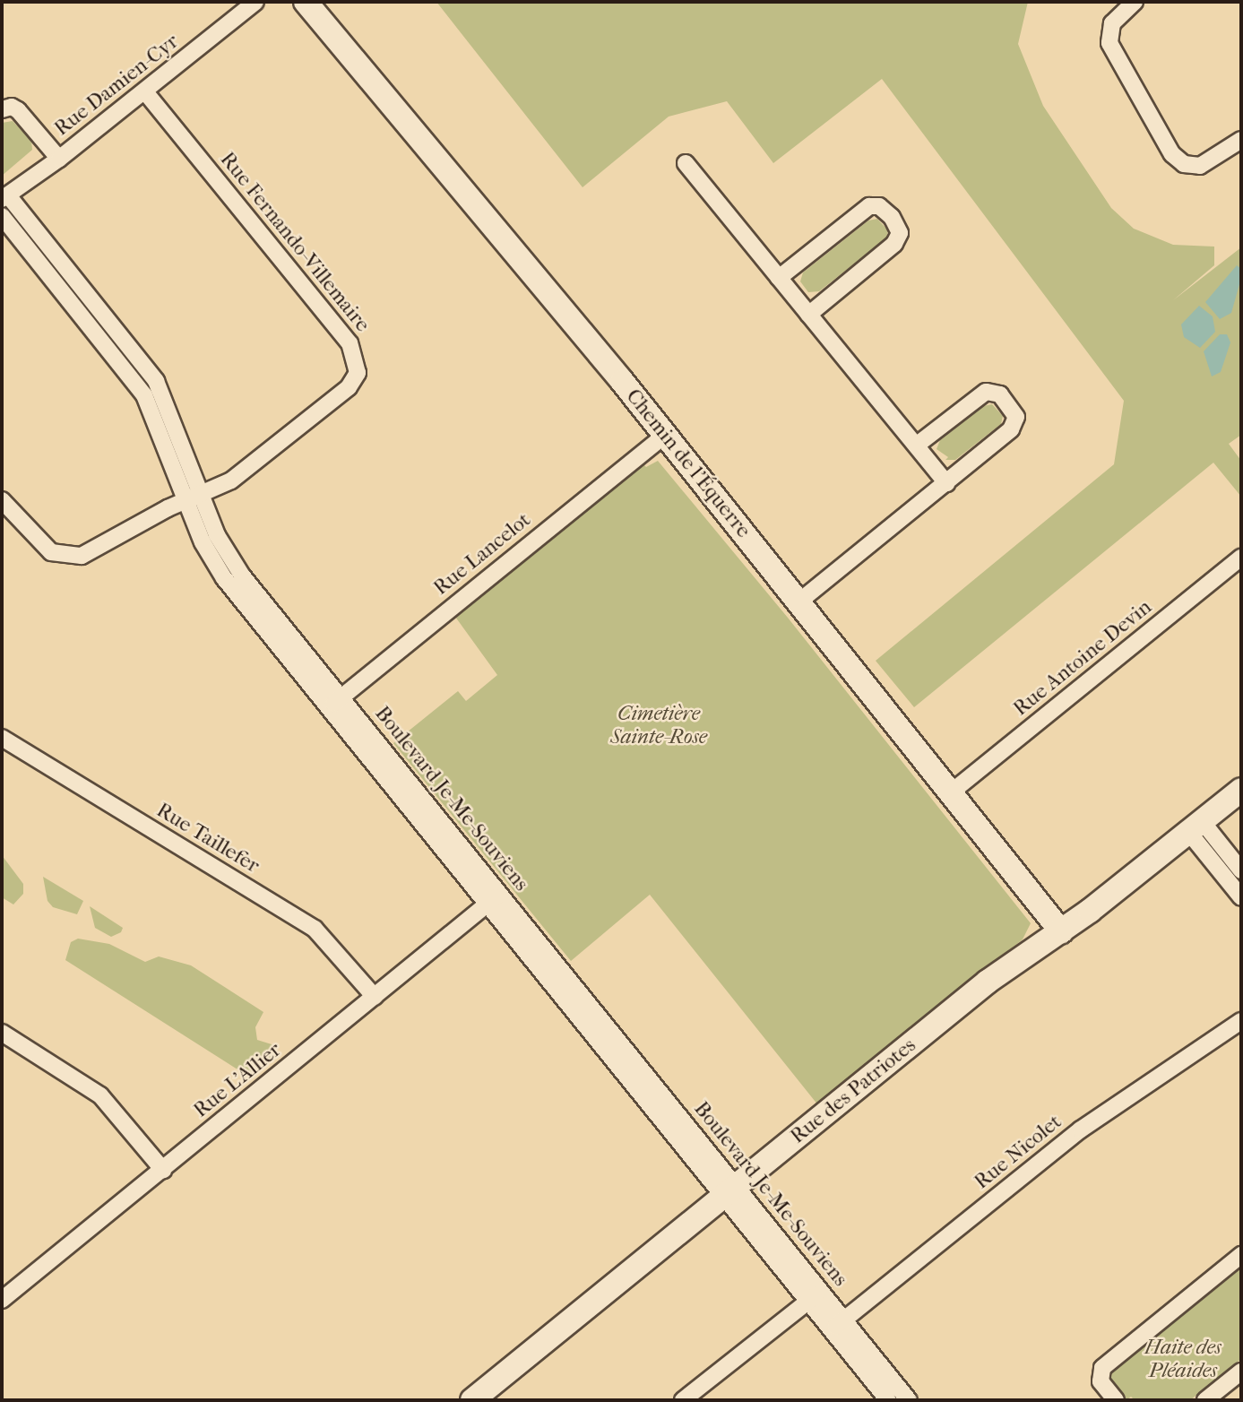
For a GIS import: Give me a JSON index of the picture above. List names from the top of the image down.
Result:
{
  "streets": {
    "street": [
      "Rue Damien-Cyr",
      "Rue Fernando-Villemaire",
      "Chemin de l'Équerre",
      "Rue Lancelot",
      "Rue Antoine Devin",
      "Boulevard Je-Me-Souviens",
      "Rue Taillefer",
      "Rue L'Allier",
      "Rue des Patriotes",
      "Rue Nicolet"
    ]
  },
  "crossings": [
    ["Rue Damien-Cyr", "Rue Fernando-Villemaire"],
    ["Rue Damien-Cyr", "Boulevard Je-Me-Souviens"],
    ["Rue Fernando-Villemaire", "Boulevard Je-Me-Souviens"],
    ["Chemin de l'Équerre", "Rue Lancelot"],
    ["Chemin de l'Équerre", "Rue Antoine Devin"],
    ["Chemin de l'Équerre", "Rue des Patriotes"],
    ["Rue Lancelot", "Boulevard Je-Me-Souviens"],
    ["Boulevard Je-Me-Souviens", "Rue L'Allier"],
    ["Boulevard Je-Me-Souviens", "Rue des Patriotes"],
    ["Boulevard Je-Me-Souviens", "Rue Nicolet"],
    ["Rue Taillefer", "Rue L'Allier"]
  ],
  "parks": ["Cimetière Sainte-Rose", "Haite des Pléaides"]
}
